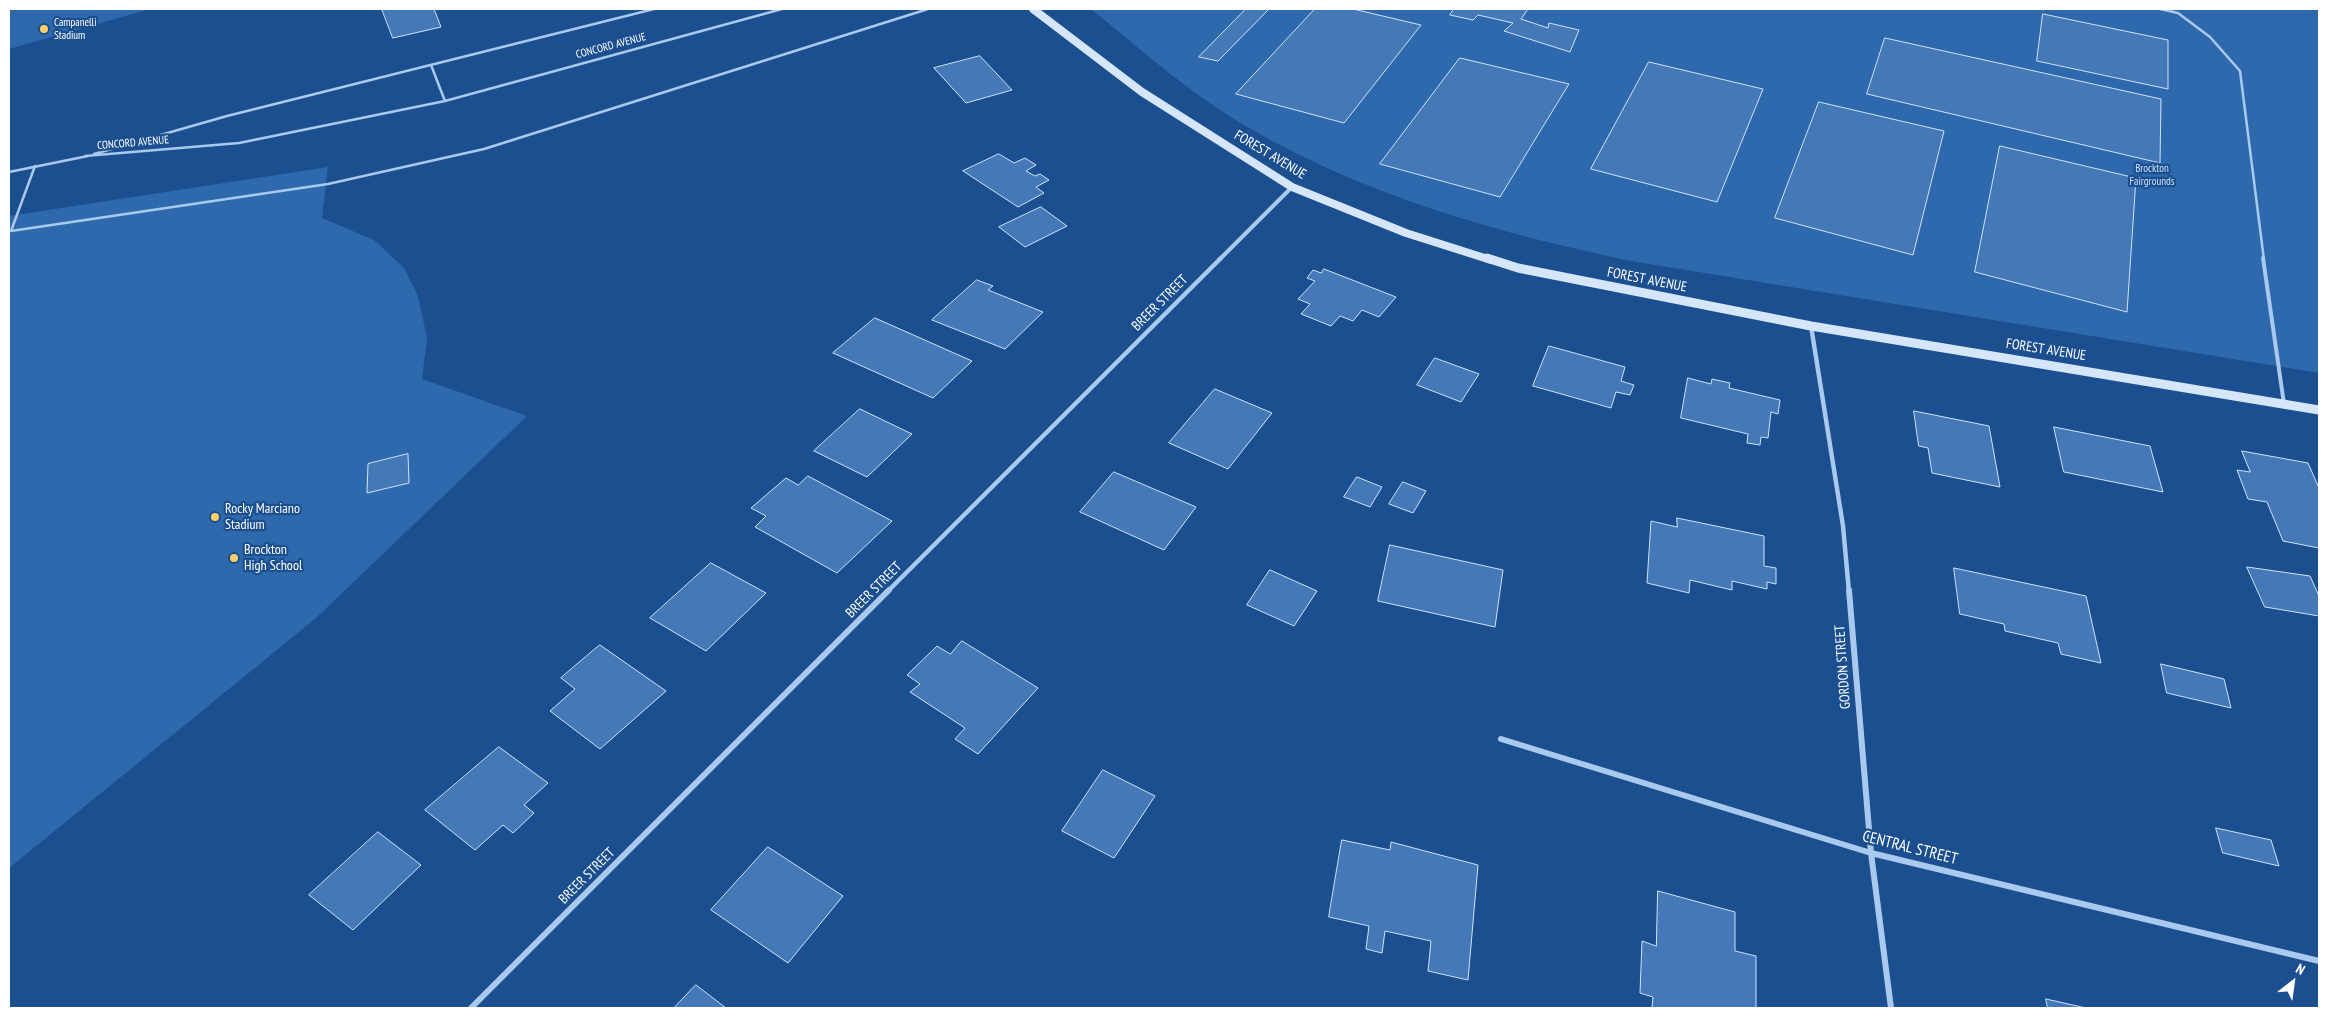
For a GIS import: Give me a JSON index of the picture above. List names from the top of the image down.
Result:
{
  "streets": {
    "street": [
      "FOREST AVENUE",
      "BREER STREET",
      "GORDON STREET",
      "CENTRAL STREET"
    ],
    "lane": ["CONCORD AVENUE"]
  },
  "crossings": [
    ["FOREST AVENUE", "BREER STREET"],
    ["FOREST AVENUE", "GORDON STREET"],
    ["GORDON STREET", "CENTRAL STREET"]
  ],
  "parks": ["Brockton Fairgrounds"],
  "places": ["Campanelli Stadium", "Rocky Marciano Stadium", "Brockton High School"],
  "north": "top right"
}
